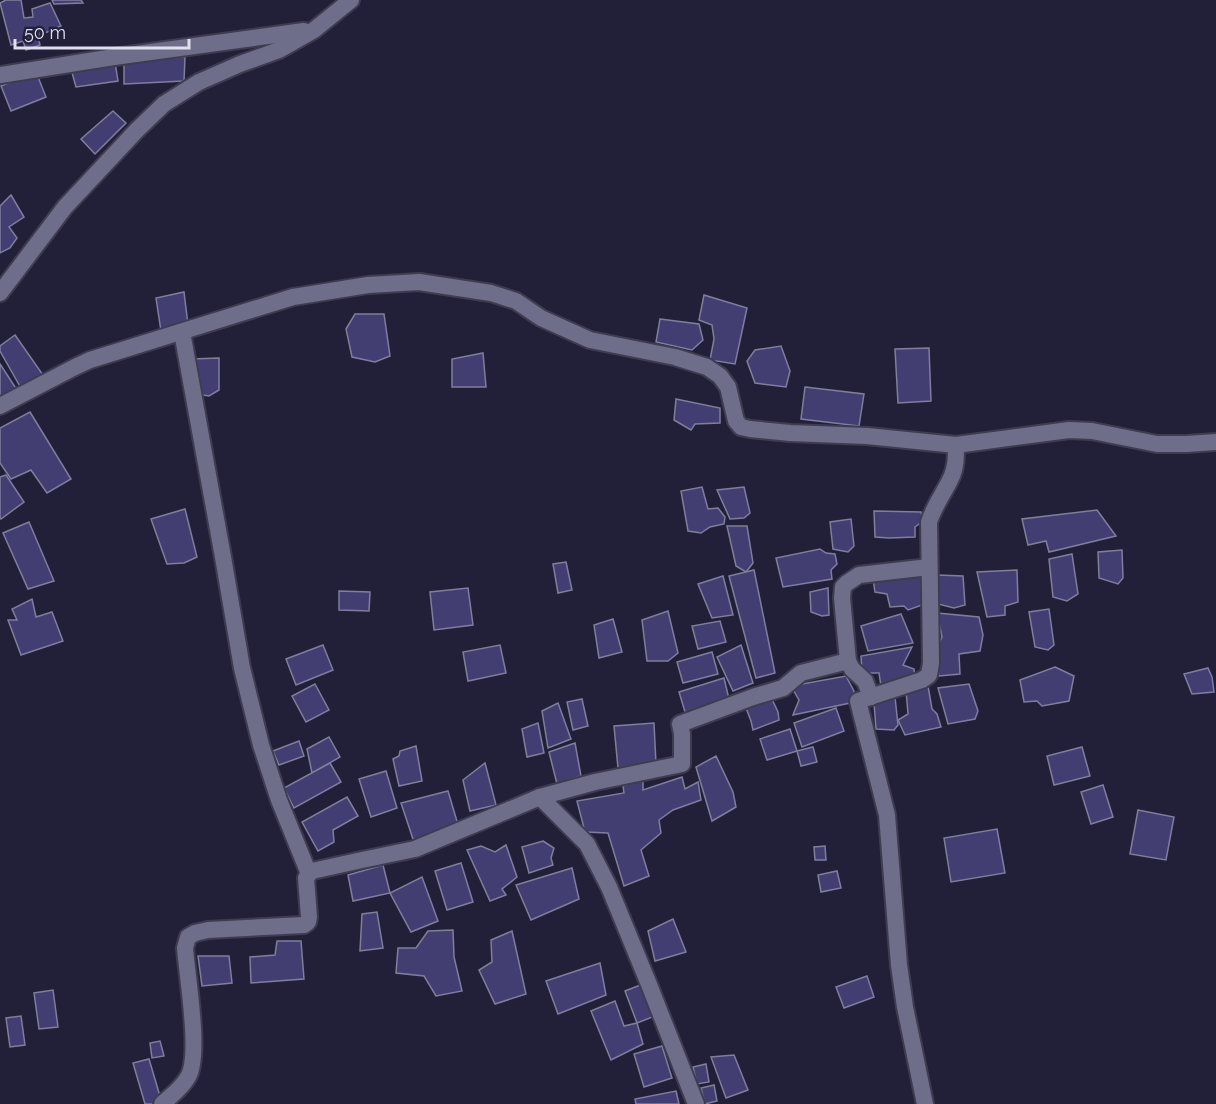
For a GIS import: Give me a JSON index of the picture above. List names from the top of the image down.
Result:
{
  "scale_bar": "50 m"
}
